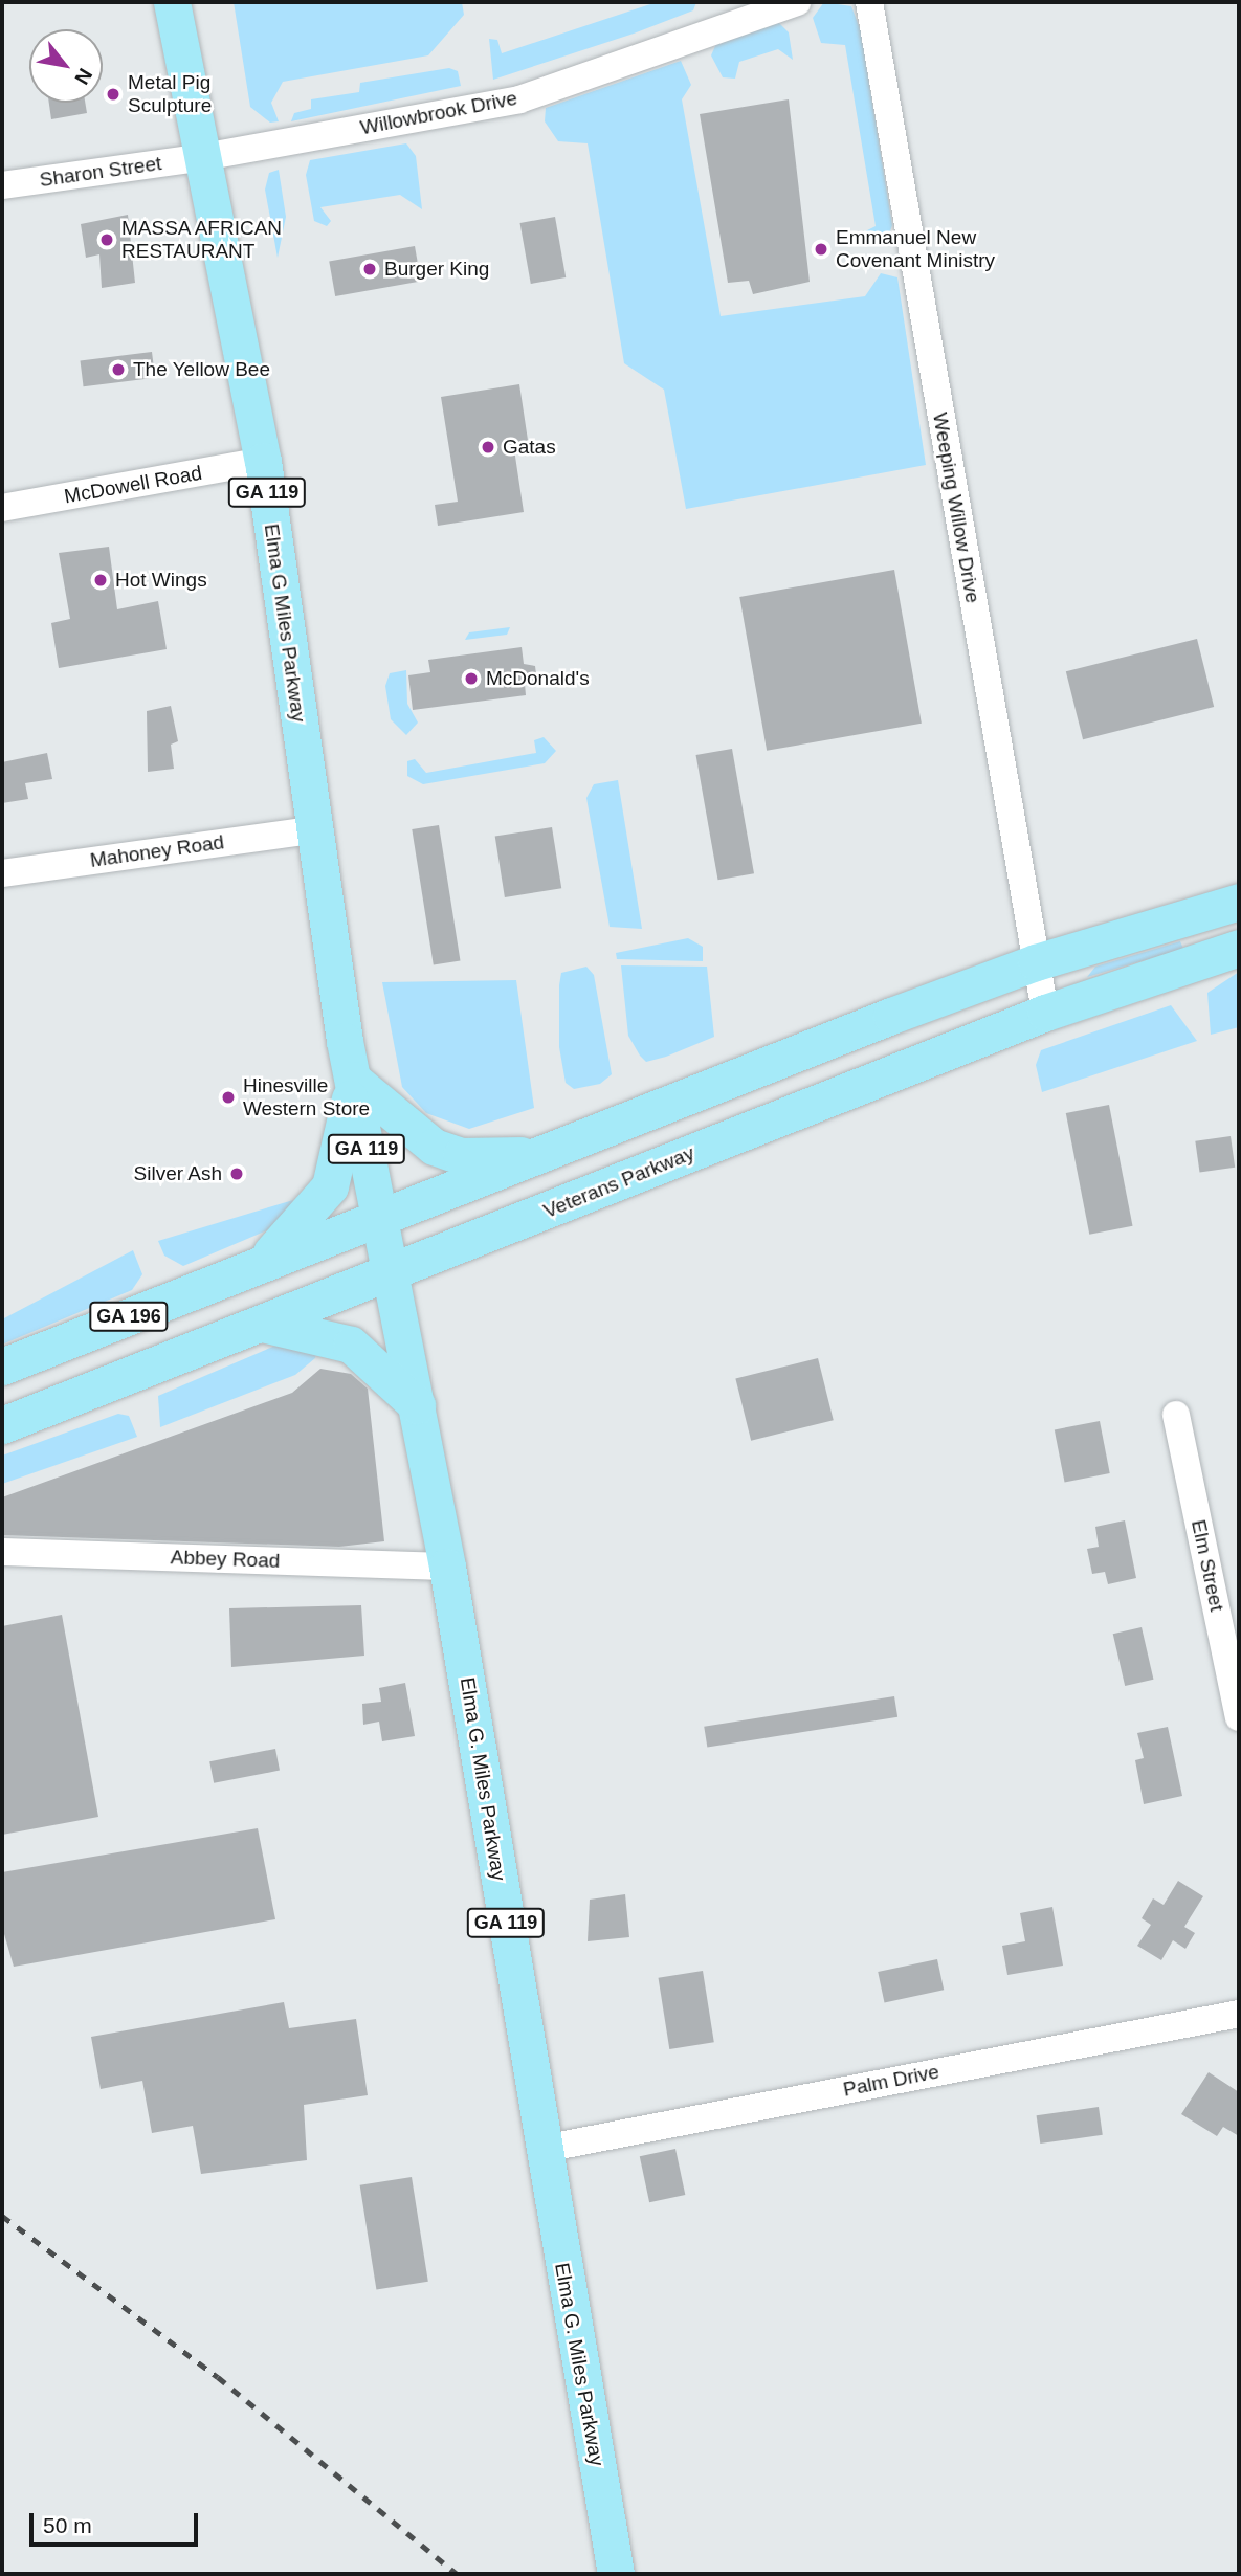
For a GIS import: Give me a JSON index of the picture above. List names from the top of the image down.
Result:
{
  "streets": {
    "main road": [
      "GA 119",
      "Elma G Miles Parkway",
      "Veterans Parkway",
      "GA 196",
      "Elma G. Miles Parkway"
    ],
    "street": [
      "Willowbrook Drive",
      "Sharon Street",
      "McDowell Road",
      "Weeping Willow Drive",
      "Mahoney Road",
      "Abbey Road",
      "Elm Street",
      "Palm Drive"
    ]
  },
  "crossings": [
    ["Willowbrook Drive", "Sharon Street"],
    ["Willowbrook Drive", "Elma G Miles Parkway"],
    ["Sharon Street", "Elma G Miles Parkway"],
    ["McDowell Road", "Elma G Miles Parkway"],
    ["Weeping Willow Drive", "Veterans Parkway"],
    ["Elma G Miles Parkway", "Mahoney Road"],
    ["Elma G Miles Parkway", "Elma G. Miles Parkway"],
    ["Veterans Parkway", "Elma G. Miles Parkway"],
    ["GA 196", "Elma G. Miles Parkway"],
    ["Abbey Road", "Elma G. Miles Parkway"],
    ["Elma G. Miles Parkway", "Palm Drive"]
  ],
  "places": [
    "Metal Pig Sculpture",
    "MASSA AFRICAN RESTAURANT",
    "Emmanuel New Covenant Ministry",
    "Burger King",
    "The Yellow Bee",
    "Gatas",
    "Hot Wings",
    "McDonald's",
    "Hinesville Western Store",
    "Silver Ash"
  ],
  "scale_bar": "50 m",
  "north": "bottom right"
}
